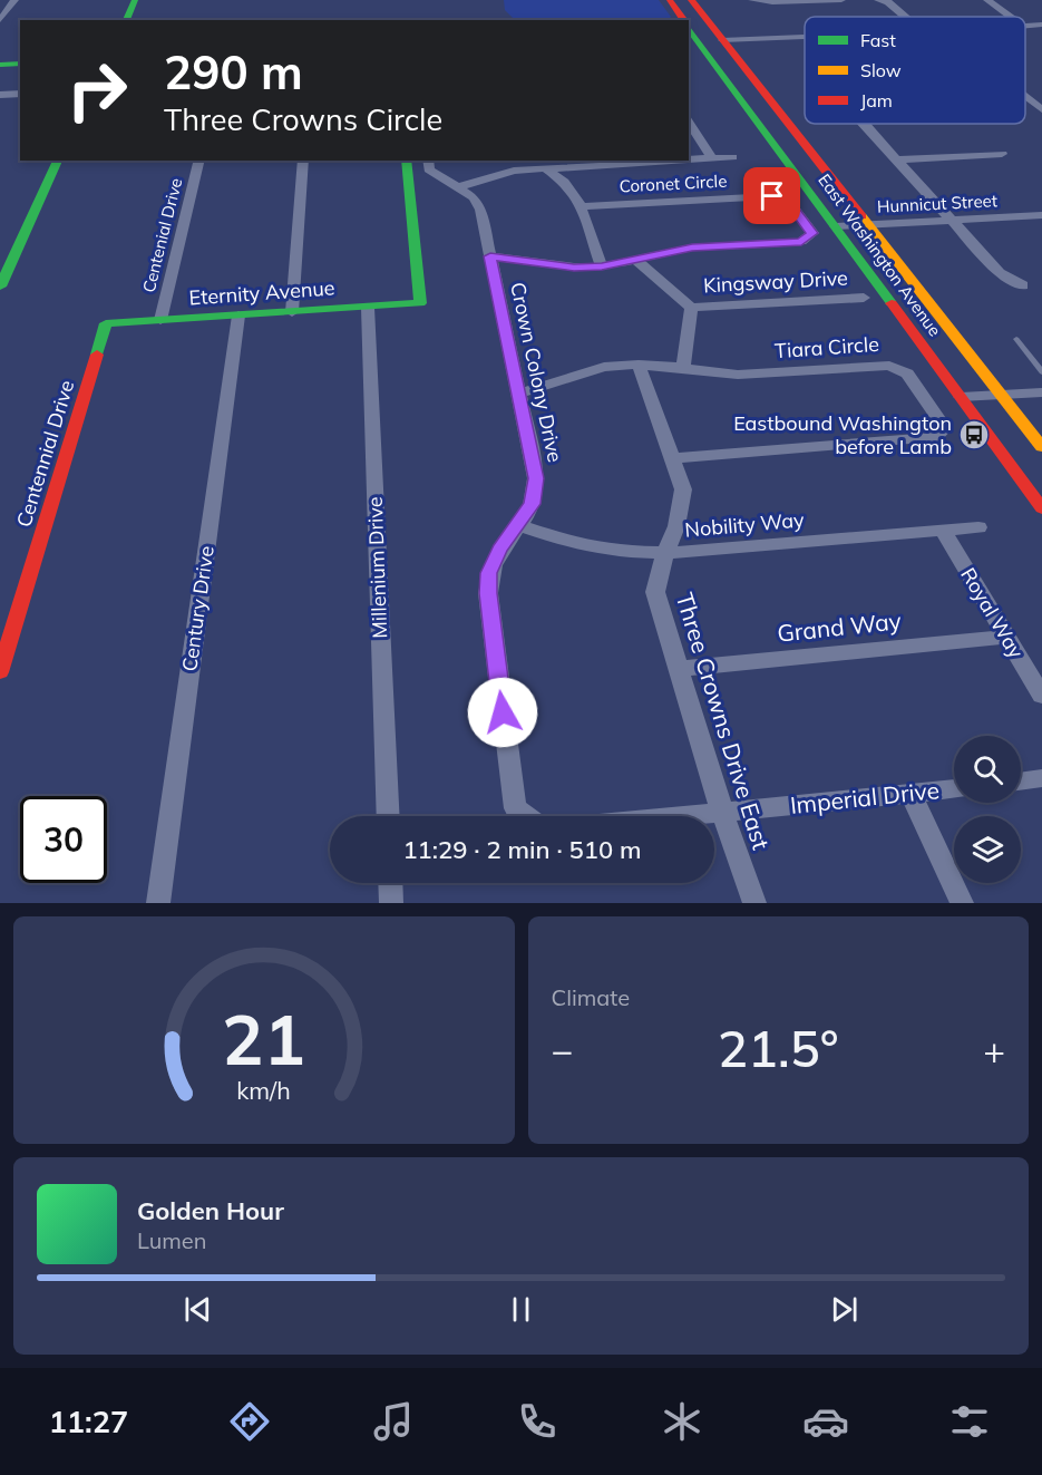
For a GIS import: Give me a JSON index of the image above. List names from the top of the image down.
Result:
{
  "streets": {
    "main road": ["East Washington Avenue", "Eternity Avenue", "Centennial Drive"],
    "street": [
      "Coronet Circle",
      "Hunnicut Street",
      "Centenial Drive",
      "Kingsway Drive",
      "Tiara Circle",
      "Crown Colony Drive",
      "Nobility Way",
      "Millenium Drive",
      "Century Drive",
      "Royal Way",
      "Grand Way",
      "Three Crowns Drive East",
      "Imperial Drive"
    ]
  },
  "crossings": [
    ["Hunnicut Street", "East Washington Avenue"],
    ["Centenial Drive", "Eternity Avenue"],
    ["Eternity Avenue", "Centennial Drive"],
    ["Eternity Avenue", "Millenium Drive"],
    ["Eternity Avenue", "Century Drive"],
    ["Tiara Circle", "Three Crowns Drive East"],
    ["Crown Colony Drive", "Nobility Way"],
    ["Nobility Way", "Royal Way"],
    ["Nobility Way", "Three Crowns Drive East"],
    ["Royal Way", "Grand Way"],
    ["Grand Way", "Three Crowns Drive East"],
    ["Three Crowns Drive East", "Imperial Drive"]
  ],
  "places": {
    "bus stop": ["Eastbound Washington before Lamb"]
  },
  "legend": ["Fast", "Slow", "Jam"],
  "page": {
    "turn": ["290 m", "Three Crowns Circle"],
    "limit": "30",
    "trip": "11:29 · 2 min · 510 m",
    "tile": "Climate",
    "heat": ["−", "21.5°", "+"],
    "song": ["Golden Hour", "Lumen"],
    "tabs": "11:27",
    "gauge": ["21", "km/h"]
  }
}
